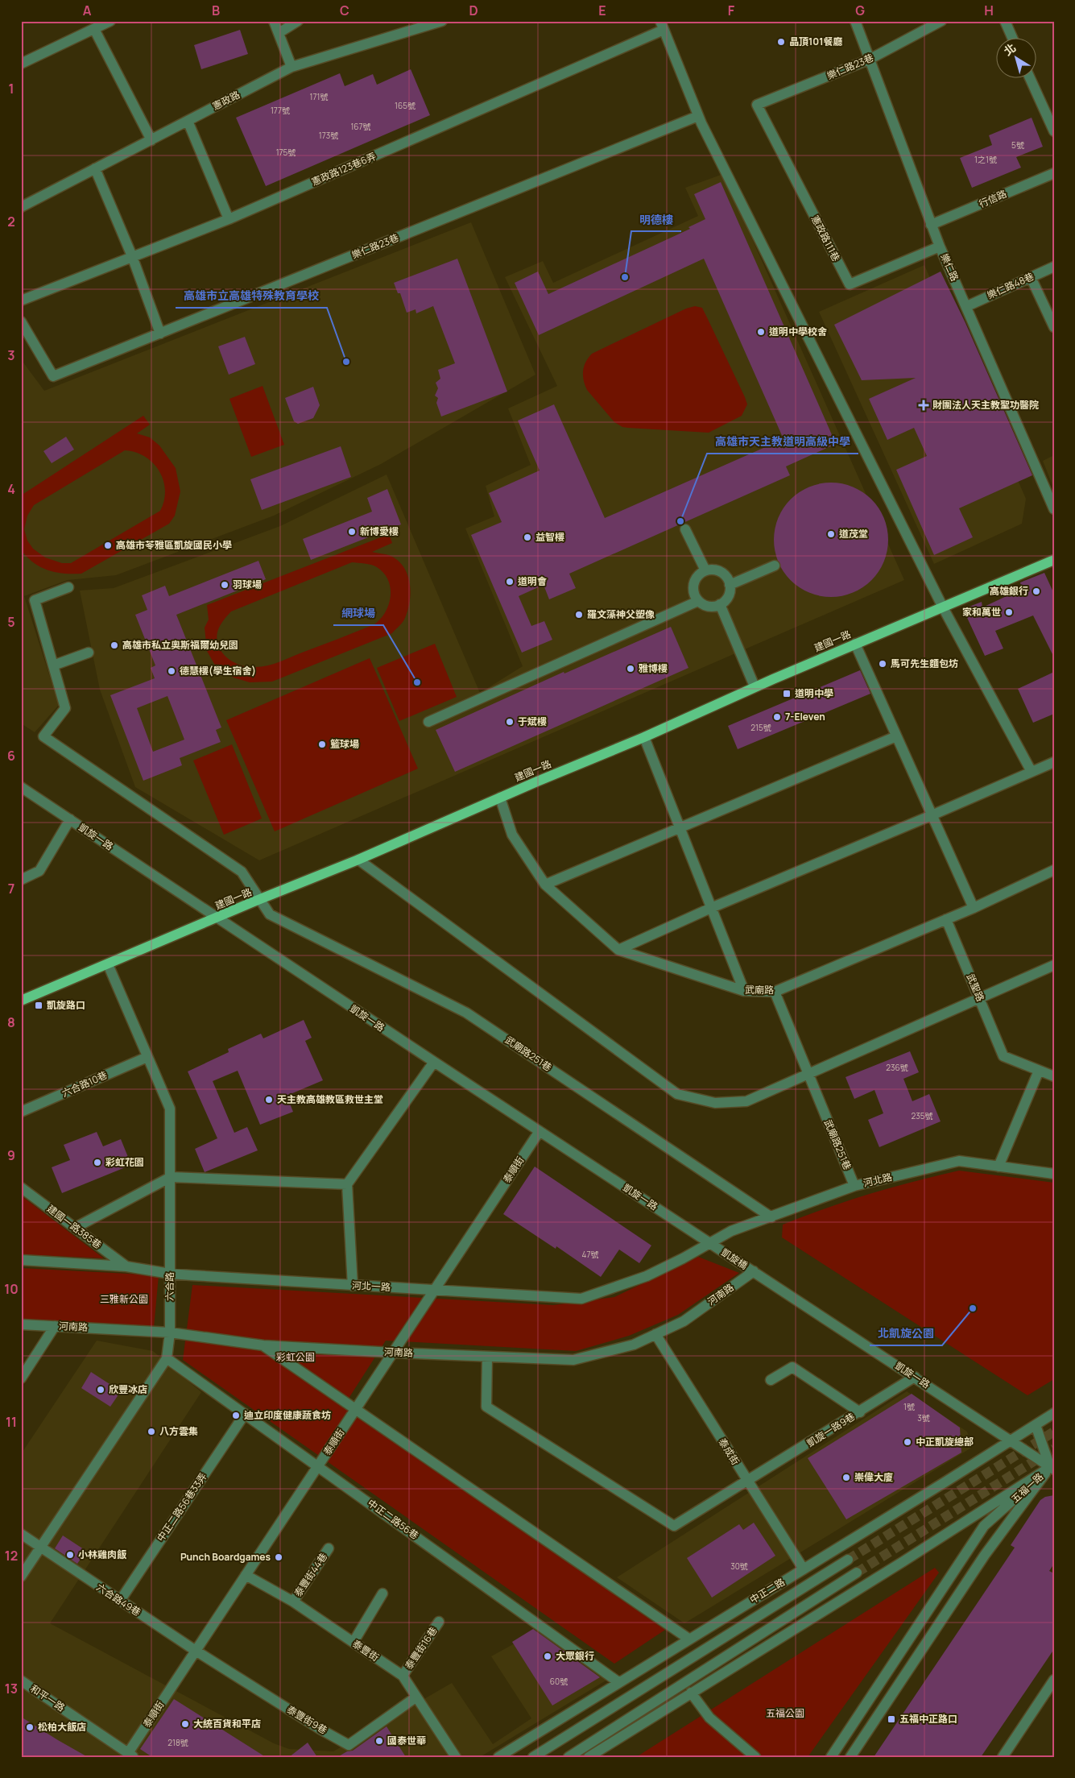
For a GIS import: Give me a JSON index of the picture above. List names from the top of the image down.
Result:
{
  "streets": {
    "main road": ["建國一路"],
    "street": [
      "樂仁路23巷",
      "憲政路",
      "憲政路123巷6弄",
      "行信路",
      "憲政路111巷",
      "樂仁路",
      "樂仁路48巷",
      "凱旋一路",
      "武聖路",
      "武廟路",
      "武廟路251巷",
      "六合路10巷",
      "泰順街",
      "河北路",
      "建國一路385巷",
      "凱旋橋",
      "六合路",
      "河北一路",
      "河南路",
      "凱旋一路9巷",
      "泰成街",
      "五福一路",
      "中正二路56巷33弄",
      "中正二路56巷",
      "泰豐街44巷",
      "中正二路",
      "六合路49巷",
      "泰豐街16巷",
      "泰豐街",
      "和平一路",
      "泰豐街9巷"
    ]
  },
  "crossings": [
    ["樂仁路23巷", "憲政路111巷"],
    ["樂仁路23巷", "樂仁路"],
    ["行信路", "樂仁路"],
    ["憲政路111巷", "樂仁路"],
    ["樂仁路", "樂仁路48巷"],
    ["建國一路", "凱旋一路"],
    ["建國一路", "武廟路"],
    ["建國一路", "武廟路251巷"],
    ["建國一路", "六合路"],
    ["凱旋一路", "泰順街"],
    ["凱旋一路", "河北路"],
    ["凱旋一路", "凱旋橋"],
    ["凱旋一路", "河北一路"],
    ["凱旋一路", "河南路"],
    ["凱旋一路", "凱旋一路9巷"],
    ["凱旋一路", "五福一路"],
    ["凱旋一路", "中正二路"],
    ["武聖路", "武廟路"],
    ["武廟路", "武廟路251巷"],
    ["武廟路251巷", "河北路"],
    ["六合路10巷", "六合路"],
    ["泰順街", "河北一路"],
    ["泰順街", "河南路"],
    ["泰順街", "中正二路56巷"],
    ["泰順街", "六合路49巷"],
    ["泰順街", "泰豐街"],
    ["泰順街", "和平一路"],
    ["泰順街", "泰豐街9巷"],
    ["河北路", "凱旋橋"],
    ["河北路", "河北一路"],
    ["建國一路385巷", "河北一路"],
    ["凱旋橋", "河北一路"],
    ["凱旋橋", "河南路"],
    ["六合路", "河北一路"],
    ["六合路", "河南路"],
    ["六合路", "中正二路56巷"],
    ["河南路", "凱旋一路9巷"],
    ["河南路", "泰成街"],
    ["凱旋一路9巷", "泰成街"],
    ["泰成街", "中正二路"],
    ["中正二路56巷33弄", "中正二路56巷"],
    ["中正二路56巷33弄", "六合路49巷"],
    ["中正二路56巷", "中正二路"],
    ["泰豐街44巷", "泰豐街"],
    ["六合路49巷", "泰豐街9巷"],
    ["泰豐街16巷", "泰豐街"],
    ["泰豐街", "泰豐街9巷"]
  ],
  "parks": ["三雅新公園", "彩虹公園", "五福公園"],
  "places": {
    "other": [
      "晶頂101餐廳",
      "明德樓",
      "道明中學校舍",
      "高雄市立高雄特殊教育學校",
      "高雄市天主教道明高級中學",
      "新博愛樓",
      "道茂堂",
      "益智樓",
      "高雄市苓雅區凱旋國民小學",
      "道明會",
      "羽球場",
      "高雄銀行",
      "家和萬世",
      "羅文藻神父塑像",
      "高雄市私立奧斯福爾幼兒園",
      "馬可先生麵包坊",
      "雅博樓",
      "德慧樓(學生宿舍)",
      "網球場",
      "7-Eleven",
      "于斌樓",
      "籃球場",
      "天主教高雄教區救世主堂",
      "彩虹花園",
      "北凱旋公園",
      "欣豐冰店",
      "迪立印度健康蔬食坊",
      "八方雲集",
      "中正凱旋總部",
      "崇偉大廈",
      "小林雞肉飯",
      "Punch Boardgames",
      "大眾銀行",
      "大統百貨和平店",
      "松柏大飯店",
      "國泰世華"
    ],
    "health": ["財團法人天主教聖功醫院"],
    "transit": ["道明中學", "凱旋路口", "五福中正路口"]
  },
  "house_numbers": [
    "171號",
    "165號",
    "177號",
    "167號",
    "173號",
    "5號",
    "175號",
    "1之1號",
    "215號",
    "236號",
    "235號",
    "47號",
    "1號",
    "3號",
    "30號",
    "60號",
    "218號"
  ],
  "north": "top left",
  "grid": {
    "columns": [
      "A",
      "B",
      "C",
      "D",
      "E",
      "F",
      "G",
      "H"
    ],
    "rows": [
      "1",
      "2",
      "3",
      "4",
      "5",
      "6",
      "7",
      "8",
      "9",
      "10",
      "11",
      "12",
      "13"
    ]
  }
}
